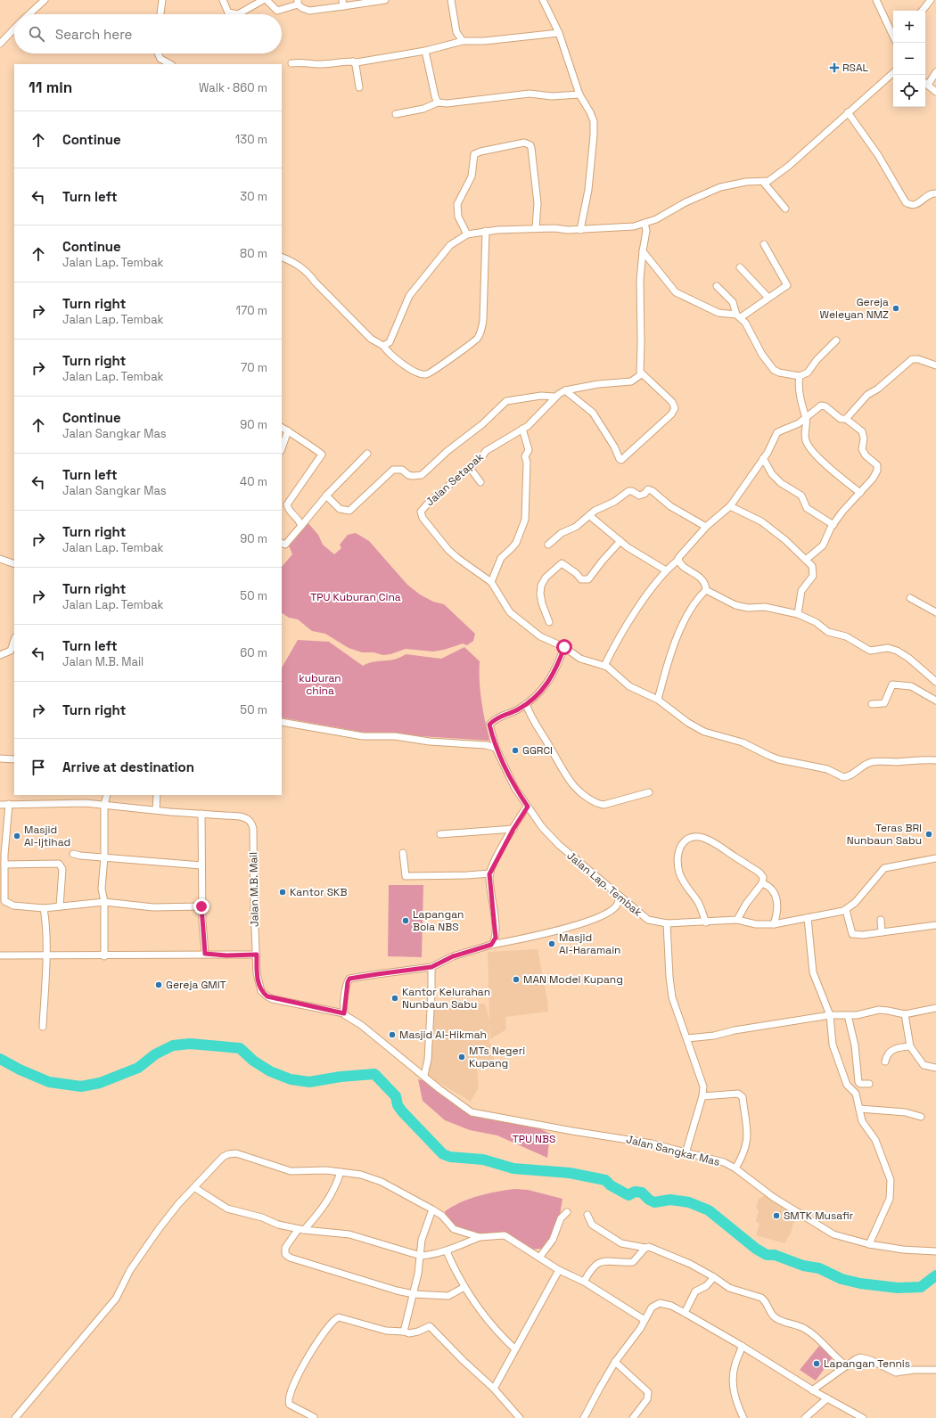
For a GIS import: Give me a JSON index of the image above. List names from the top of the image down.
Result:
{
  "streets": {
    "street": [
      "Jalan Setapak",
      "Jalan Lap. Tembak",
      "Jalan M.B. Mail",
      "Jalan Sangkar Mas"
    ]
  },
  "parks": ["TPU Kuburan Cina", "kuburan china", "TPU NBS"],
  "places": {
    "health": ["RSAL"],
    "other": [
      "Gereja Weleyan NMZ",
      "GGRCI",
      "Teras BRI Nunbaun Sabu",
      "Masjid Al-Ijtihad",
      "Kantor SKB",
      "Lapangan Bola NBS",
      "Masjid Al-Haramain",
      "MAN Model Kupang",
      "Gereja GMIT",
      "Kantor Kelurahan Nunbaun Sabu",
      "Masjid Al-Hikmah",
      "MTs Negeri Kupang",
      "SMTK Musafir",
      "Lapangan Tennis"
    ]
  },
  "page": {
    "map_buttons": ["+", "−"],
    "search": "Search here",
    "heading": ["11 min", "Walk · 860 m"],
    "list": [
      ["Continue", "130 m"],
      ["Turn left", "30 m"],
      ["Continue", "Jalan Lap. Tembak", "80 m"],
      ["Turn right", "Jalan Lap. Tembak", "170 m"],
      ["Turn right", "Jalan Lap. Tembak", "70 m"],
      ["Continue", "Jalan Sangkar Mas", "90 m"],
      ["Turn left", "Jalan Sangkar Mas", "40 m"],
      ["Turn right", "Jalan Lap. Tembak", "90 m"],
      ["Turn right", "Jalan Lap. Tembak", "50 m"],
      ["Turn left", "Jalan M.B. Mail", "60 m"],
      ["Turn right", "50 m"],
      "Arrive at destination"
    ]
  }
}
